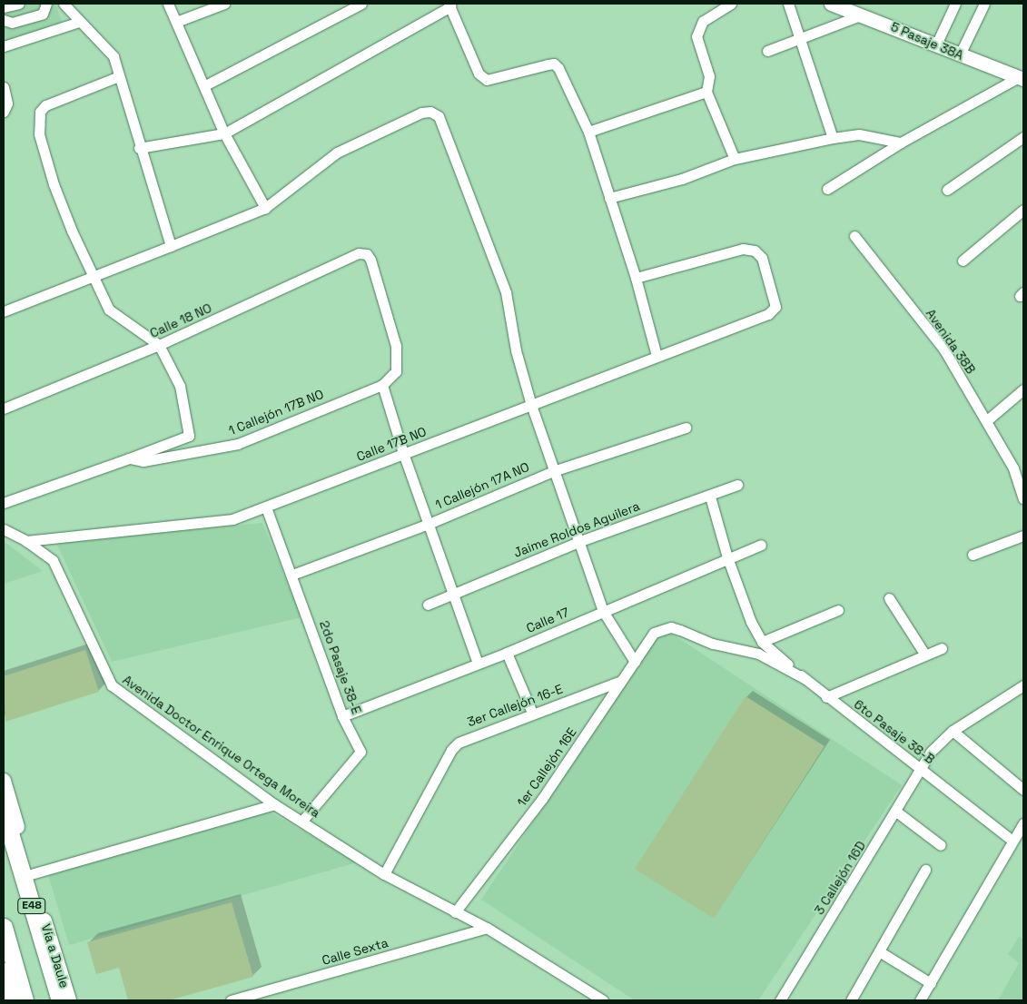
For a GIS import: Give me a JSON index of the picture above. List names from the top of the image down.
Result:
{
  "streets": {
    "main road": ["E48", "Vía a Daule"],
    "street": [
      "5 Pasaje 38A",
      "Calle 18 NO",
      "Avenida 38B",
      "1 Callejón 17B NO",
      "Calle 17B NO",
      "1 Callejón 17A NO",
      "Jaime Roldos Aguilera",
      "Calle 17",
      "2do Pasaje 38-E",
      "3er Callejón 16-E",
      "6to Pasaje 38-B",
      "Avenida Doctor Enrique Ortega Moreira",
      "1er Callejón 16E",
      "3 Callejón 16D",
      "Calle Sexta"
    ]
  },
  "crossings": [
    ["Calle 18 NO", "1 Callejón 17B NO"],
    ["Calle 17B NO", "2do Pasaje 38-E"],
    ["Calle 17B NO", "Avenida Doctor Enrique Ortega Moreira"],
    ["1 Callejón 17A NO", "2do Pasaje 38-E"],
    ["Jaime Roldos Aguilera", "6to Pasaje 38-B"],
    ["Calle 17", "2do Pasaje 38-E"],
    ["Calle 17", "6to Pasaje 38-B"],
    ["2do Pasaje 38-E", "Avenida Doctor Enrique Ortega Moreira"],
    ["3er Callejón 16-E", "Avenida Doctor Enrique Ortega Moreira"],
    ["3er Callejón 16-E", "1er Callejón 16E"],
    ["6to Pasaje 38-B", "1er Callejón 16E"],
    ["6to Pasaje 38-B", "3 Callejón 16D"],
    ["Avenida Doctor Enrique Ortega Moreira", "1er Callejón 16E"],
    ["Avenida Doctor Enrique Ortega Moreira", "Calle Sexta"]
  ]
}
